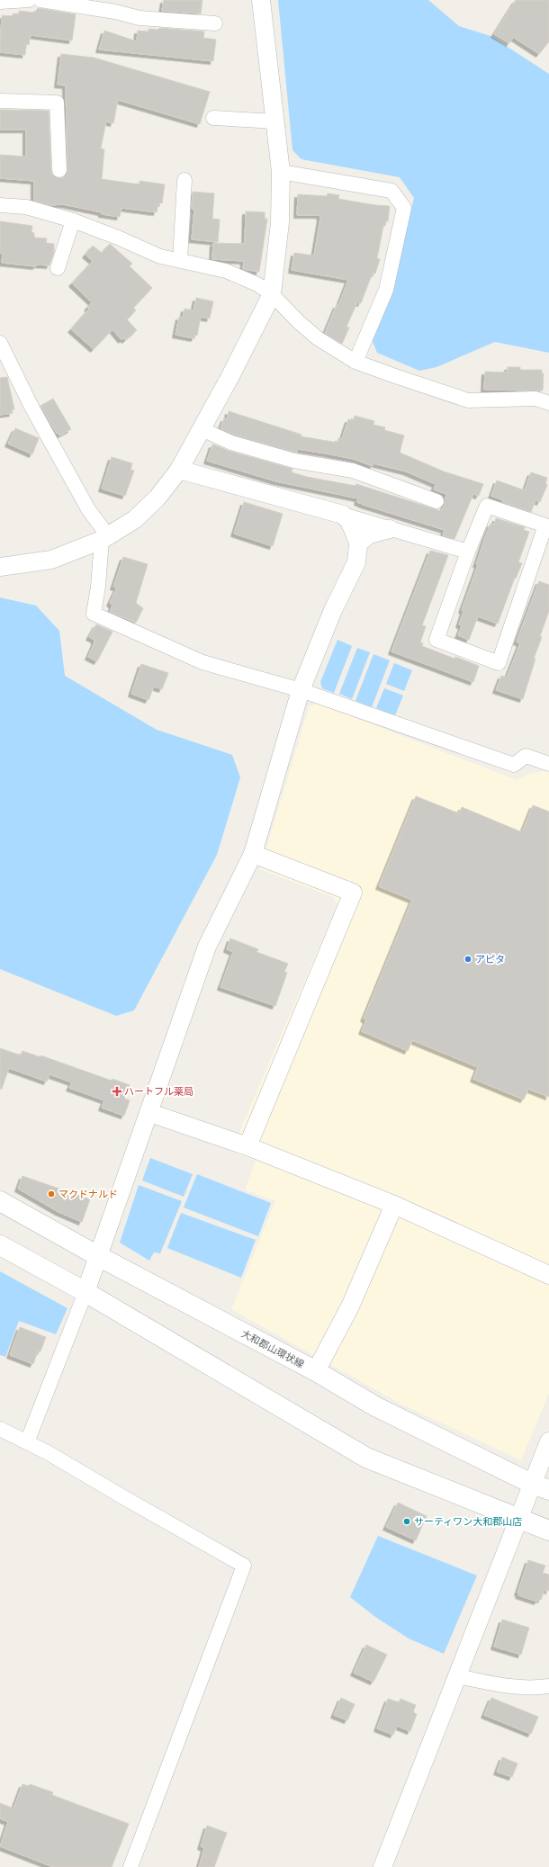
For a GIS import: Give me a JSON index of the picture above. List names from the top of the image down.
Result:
{
  "streets": {
    "main road": ["大和郡山環状線"]
  },
  "places": {
    "other": ["アピタ", "マクドナルド", "サーティワン大和郡山店"],
    "health": ["ハートフル薬局"]
  }
}
